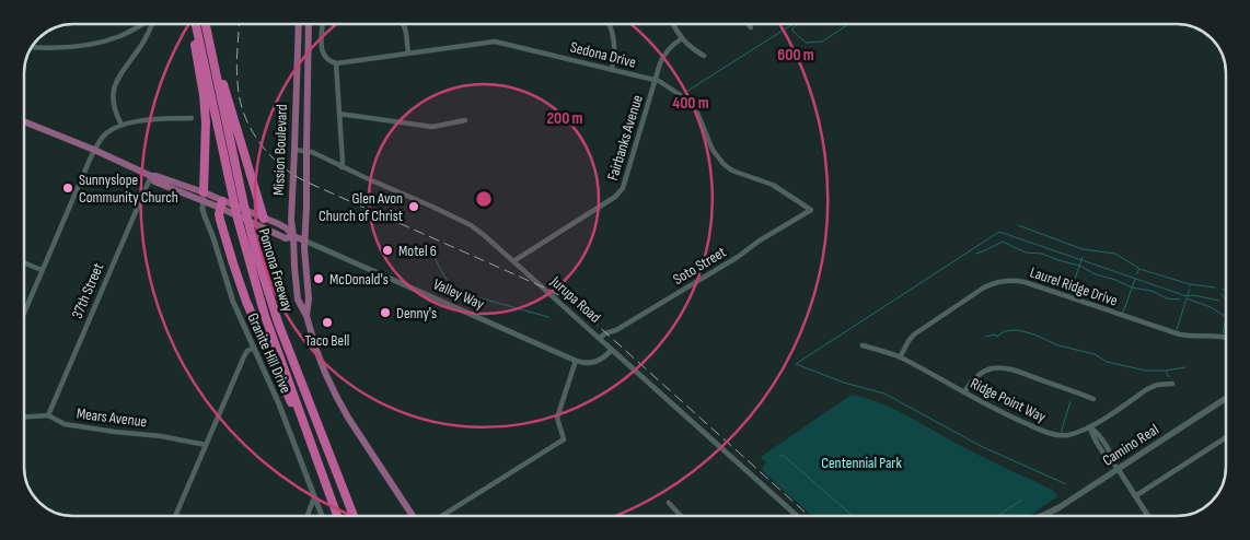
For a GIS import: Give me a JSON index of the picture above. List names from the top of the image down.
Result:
{
  "streets": {
    "highway": ["Pomona Freeway"],
    "main road": ["Mission Boulevard", "Valley Way", "Camino Real"],
    "street": [
      "Sedona Drive",
      "Fairbanks Avenue",
      "Soto Street",
      "Laurel Ridge Drive",
      "37th Street",
      "Jurupa Road",
      "Granite Hill Drive",
      "Ridge Point Way",
      "Mears Avenue"
    ]
  },
  "crossings": [
    ["Sedona Drive", "Fairbanks Avenue"],
    ["Sedona Drive", "Soto Street"],
    ["Fairbanks Avenue", "Jurupa Road"],
    ["Mission Boulevard", "Valley Way"],
    ["Mission Boulevard", "Jurupa Road"],
    ["Soto Street", "Jurupa Road"],
    ["Laurel Ridge Drive", "Ridge Point Way"],
    ["37th Street", "Valley Way"],
    ["37th Street", "Mears Avenue"],
    ["Valley Way", "Jurupa Road"],
    ["Valley Way", "Granite Hill Drive"]
  ],
  "parks": ["Centennial Park"],
  "places": [
    "Sunnyslope Community Church",
    "Glen Avon Church of Christ",
    "Motel 6",
    "McDonald's",
    "Denny's",
    "Taco Bell"
  ],
  "rings": ["600 m", "400 m", "200 m"]
}
